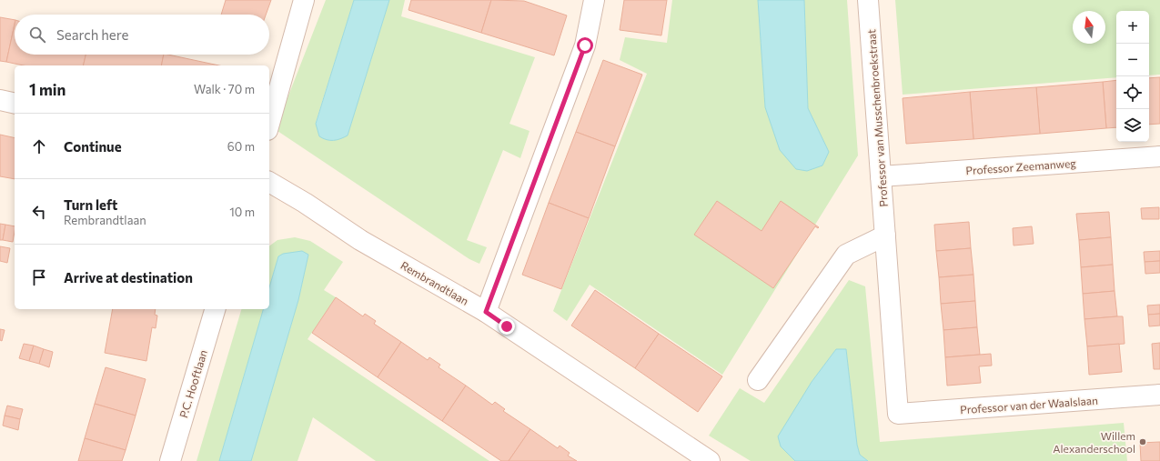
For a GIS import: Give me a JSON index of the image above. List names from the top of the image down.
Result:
{
  "streets": {
    "street": [
      "Professor van Musschenbroekstraat",
      "Professor Zeemanweg",
      "Rembrandtlaan",
      "P.C. Hooftlaan",
      "Professor van der Waalslaan"
    ]
  },
  "crossings": [
    ["Professor van Musschenbroekstraat", "Professor Zeemanweg"],
    ["Professor van Musschenbroekstraat", "Professor van der Waalslaan"]
  ],
  "places": ["Willem Alexanderschool"],
  "north": "top",
  "page": {
    "map_buttons": ["+", "−"],
    "search": "Search here",
    "heading": ["1 min", "Walk · 70 m"],
    "list": [
      ["Continue", "60 m"],
      ["Turn left", "Rembrandtlaan", "10 m"],
      "Arrive at destination"
    ]
  }
}
